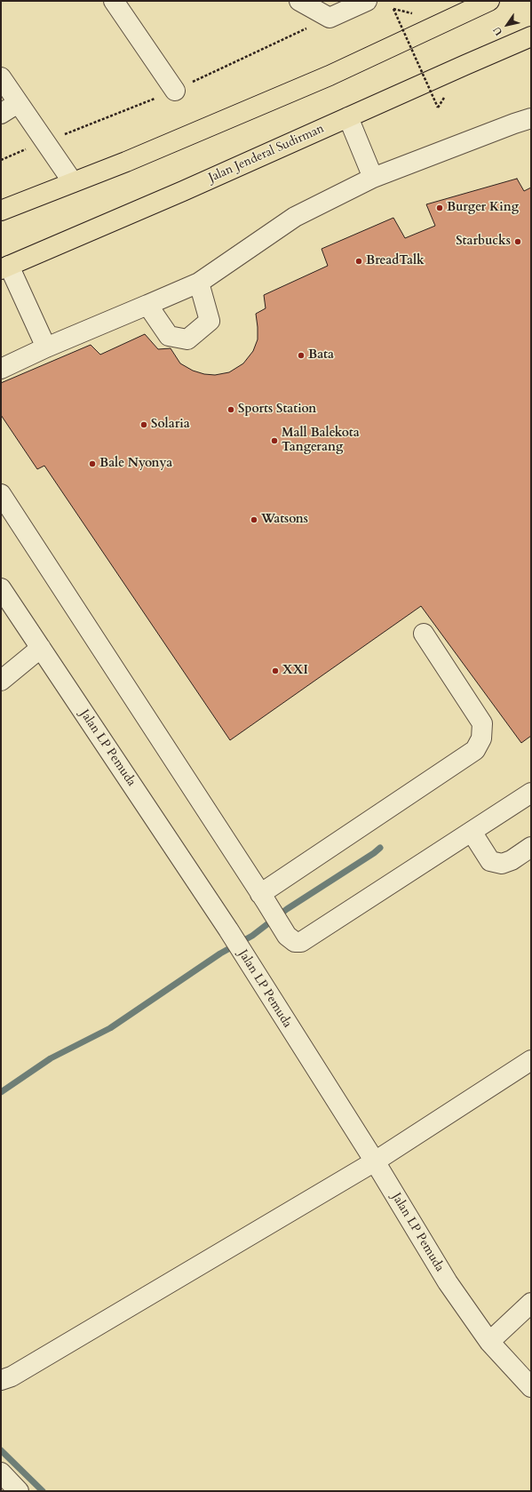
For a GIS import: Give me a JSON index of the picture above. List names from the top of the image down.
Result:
{
  "streets": {
    "main road": ["Jalan Jenderal Sudirman"],
    "street": ["Jalan LP Pemuda"]
  },
  "places": [
    "Burger King",
    "Starbucks",
    "BreadTalk",
    "Bata",
    "Sports Station",
    "Solaria",
    "Mall Balekota Tangerang",
    "Bale Nyonya",
    "Watsons",
    "XXI"
  ],
  "north": "bottom left"
}
